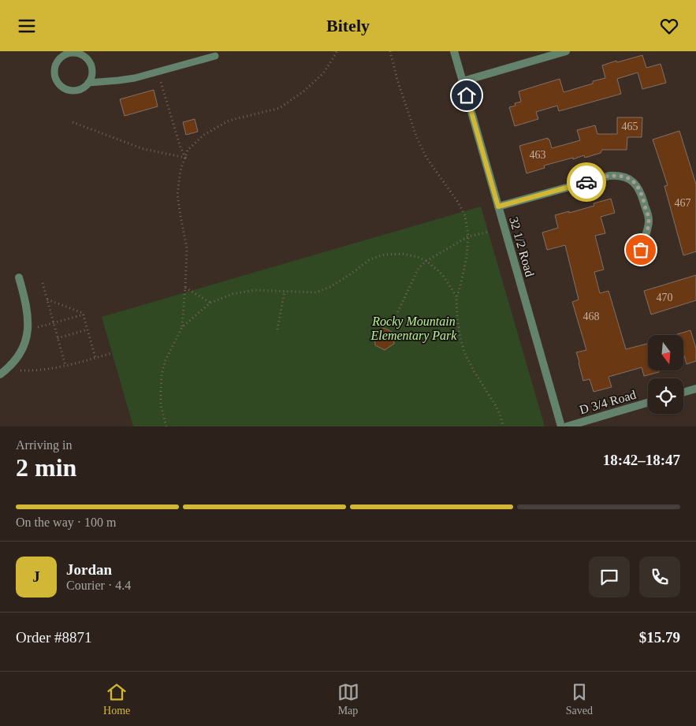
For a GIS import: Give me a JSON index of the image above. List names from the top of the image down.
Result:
{
  "streets": {
    "street": ["32 1/2 Road", "D 3/4 Road"]
  },
  "parks": ["Rocky Mountain Elementary Park"],
  "house_numbers": [
    "465",
    "463",
    "467",
    "470",
    "468"
  ],
  "north": "bottom",
  "page": {
    "header": "Bitely",
    "heading": ["2 min", "Arriving in", "18:42–18:47"],
    "panel": [
      "Jordan",
      "Courier · 4.4",
      "Order #8871",
      "$15.79"
    ],
    "bar": "On the way · 100 m",
    "round": "J",
    "tabs": ["Home", "Map", "Saved"]
  }
}
